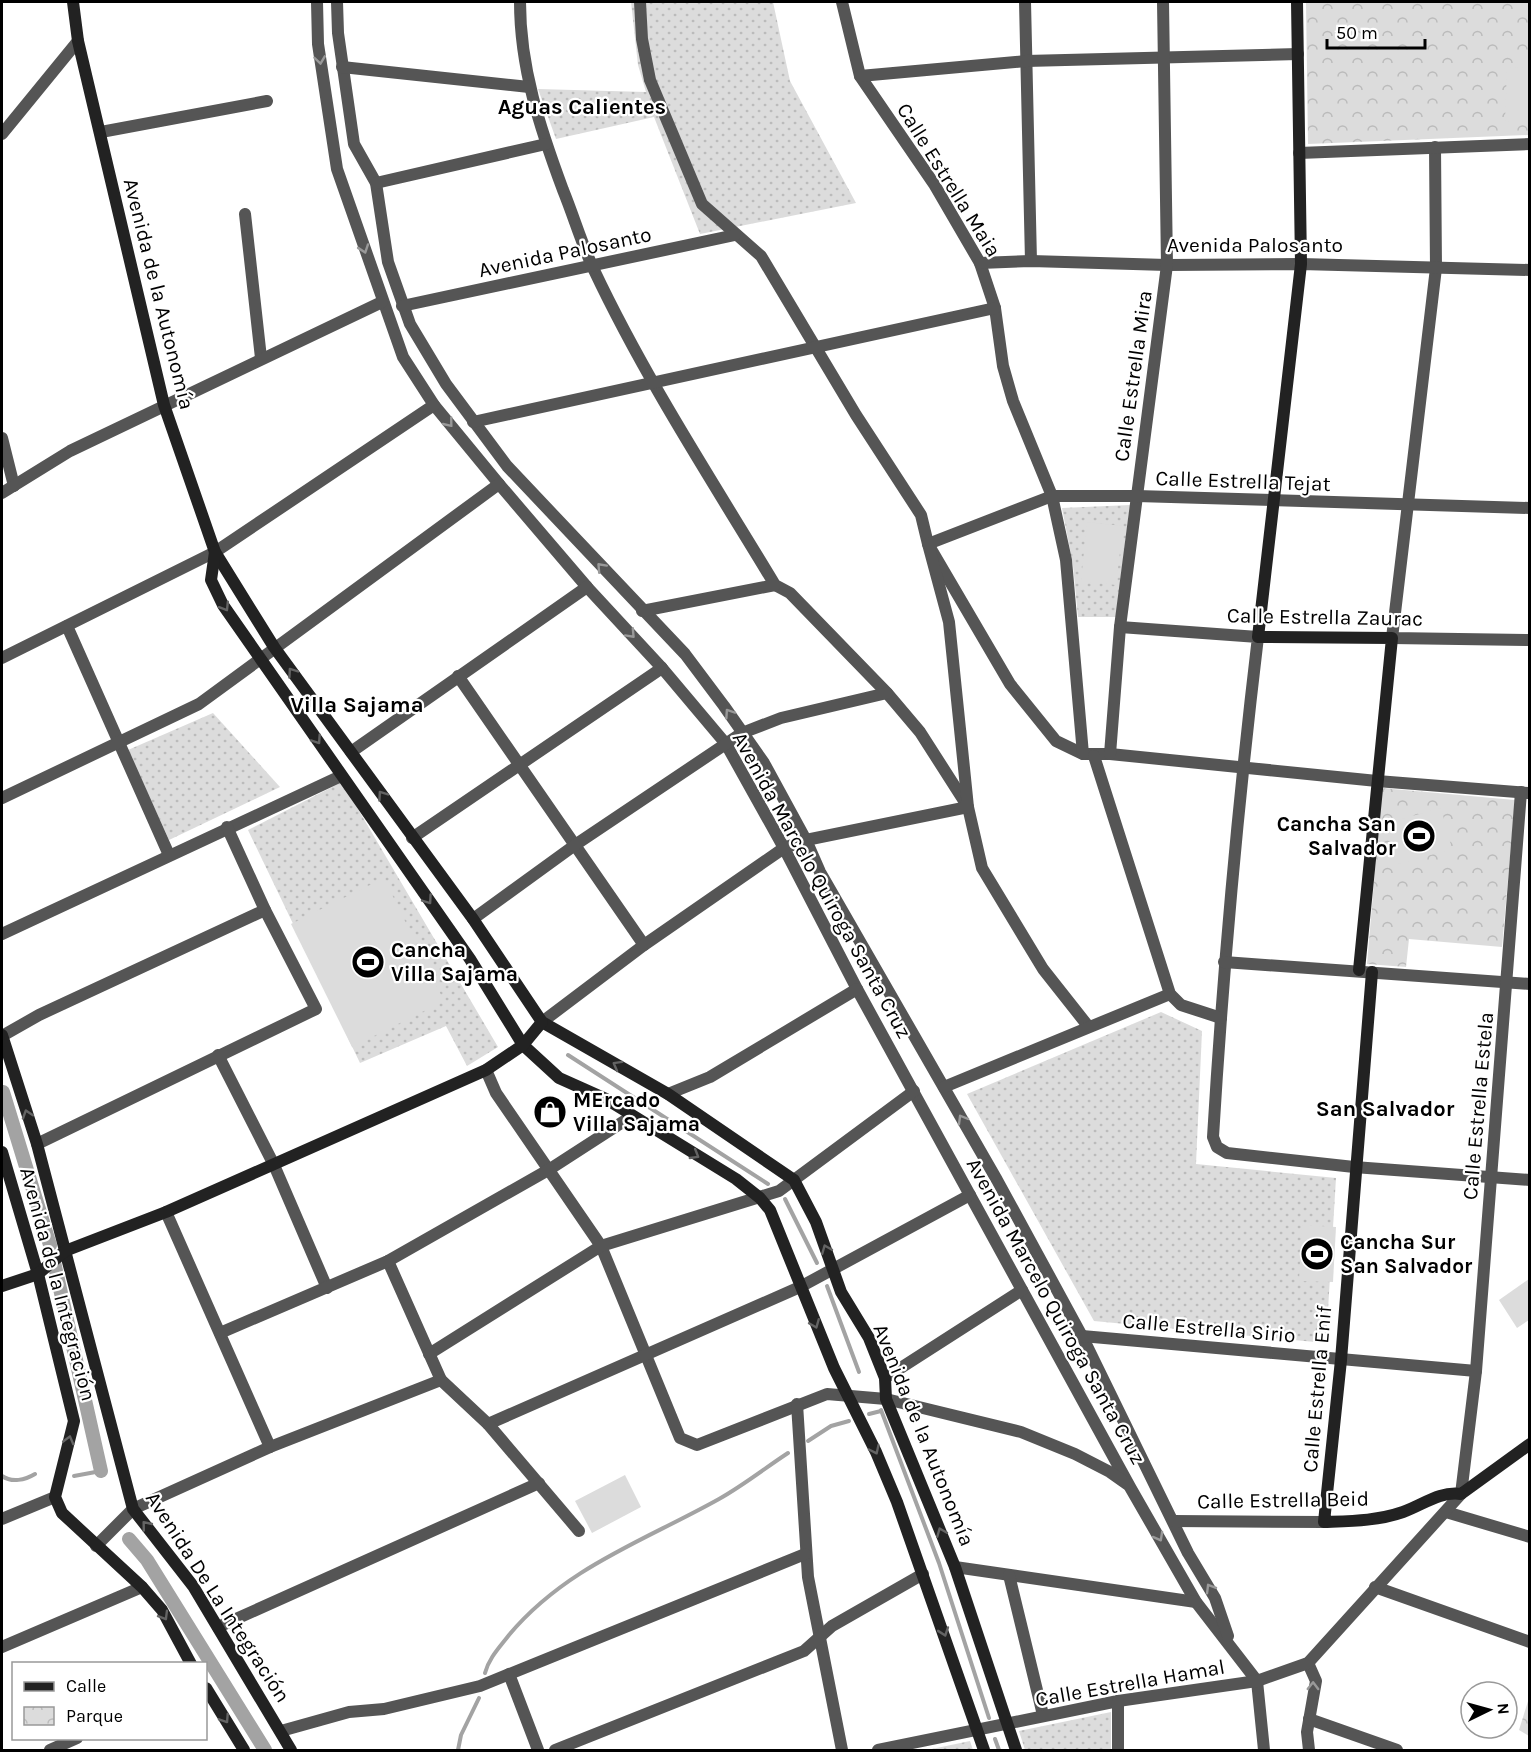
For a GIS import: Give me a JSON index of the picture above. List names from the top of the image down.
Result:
{
  "streets": {
    "street": [
      "Calle Estrella Maia",
      "Avenida Palosanto",
      "Avenida de la Autonomía",
      "Calle Estrella Mira",
      "Calle Estrella Tejat",
      "Calle Estrella Zaurac",
      "Avenida Marcelo Quiroga Santa Cruz",
      "Calle Estrella Estela",
      "Avenida de la Integración",
      "Calle Estrella Sirio",
      "Calle Estrella Enif",
      "Calle Estrella Beid",
      "Avenida De La Integración",
      "Calle Estrella Hamal"
    ]
  },
  "crossings": [
    ["Calle Estrella Maia", "Avenida Palosanto"],
    ["Calle Estrella Maia", "Calle Estrella Tejat"],
    ["Avenida Palosanto", "Calle Estrella Mira"],
    ["Avenida Palosanto", "Avenida Marcelo Quiroga Santa Cruz"],
    ["Avenida de la Autonomía", "Calle Estrella Hamal"],
    ["Calle Estrella Mira", "Calle Estrella Tejat"],
    ["Calle Estrella Mira", "Calle Estrella Zaurac"],
    ["Avenida Marcelo Quiroga Santa Cruz", "Calle Estrella Sirio"],
    ["Avenida Marcelo Quiroga Santa Cruz", "Calle Estrella Beid"],
    ["Avenida Marcelo Quiroga Santa Cruz", "Calle Estrella Hamal"],
    ["Calle Estrella Estela", "Calle Estrella Sirio"],
    ["Calle Estrella Estela", "Calle Estrella Beid"],
    ["Avenida de la Integración", "Avenida De La Integración"],
    ["Calle Estrella Sirio", "Calle Estrella Enif"],
    ["Calle Estrella Enif", "Calle Estrella Beid"]
  ],
  "one_way": ["Avenida de la Integración"],
  "districts": ["Aguas Calientes", "Villa Sajama", "San Salvador"],
  "places": {
    "sports": ["Cancha San Salvador", "Cancha Villa Sajama", "Cancha Sur San Salvador"],
    "shop": ["MErcado Villa Sajama"]
  },
  "legend": ["Calle", "Parque"],
  "scale_bar": "50 m",
  "north": "right"
}
